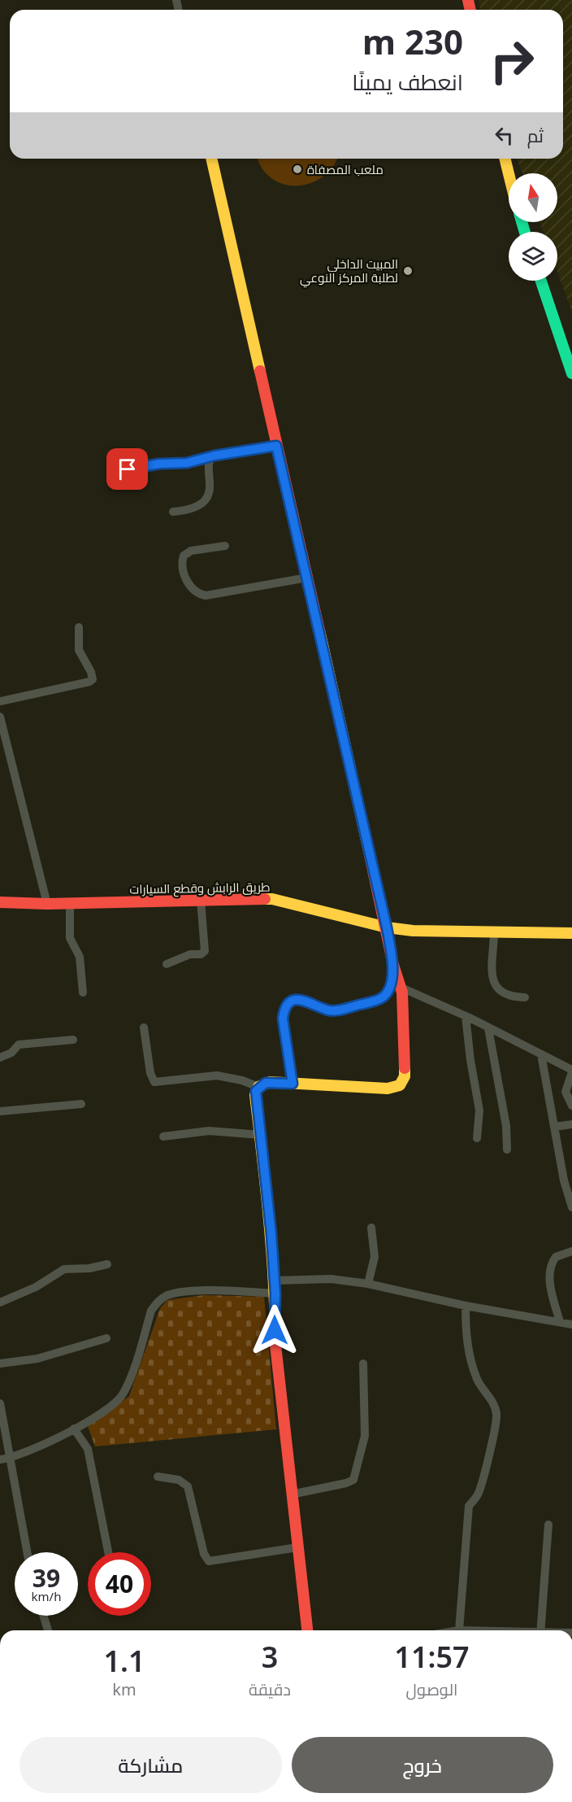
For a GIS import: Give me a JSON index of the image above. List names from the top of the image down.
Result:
{
  "streets": {
    "street": ["طريق الرابش وقطع السيارات"]
  },
  "places": ["ملعب المصفاة", "المبيت الداخلي لطلبة المركز النوعي"],
  "north": "top",
  "page": {
    "turn": ["230 m", "انعطف يمينًا"],
    "then": "ثم",
    "speed": "39 km/h",
    "limit": "40",
    "eta": [
      "11:57",
      "الوصول",
      "3",
      "دقيقة",
      "1.1",
      "km"
    ],
    "buttons": ["خروج", "مشاركة"]
  }
}
